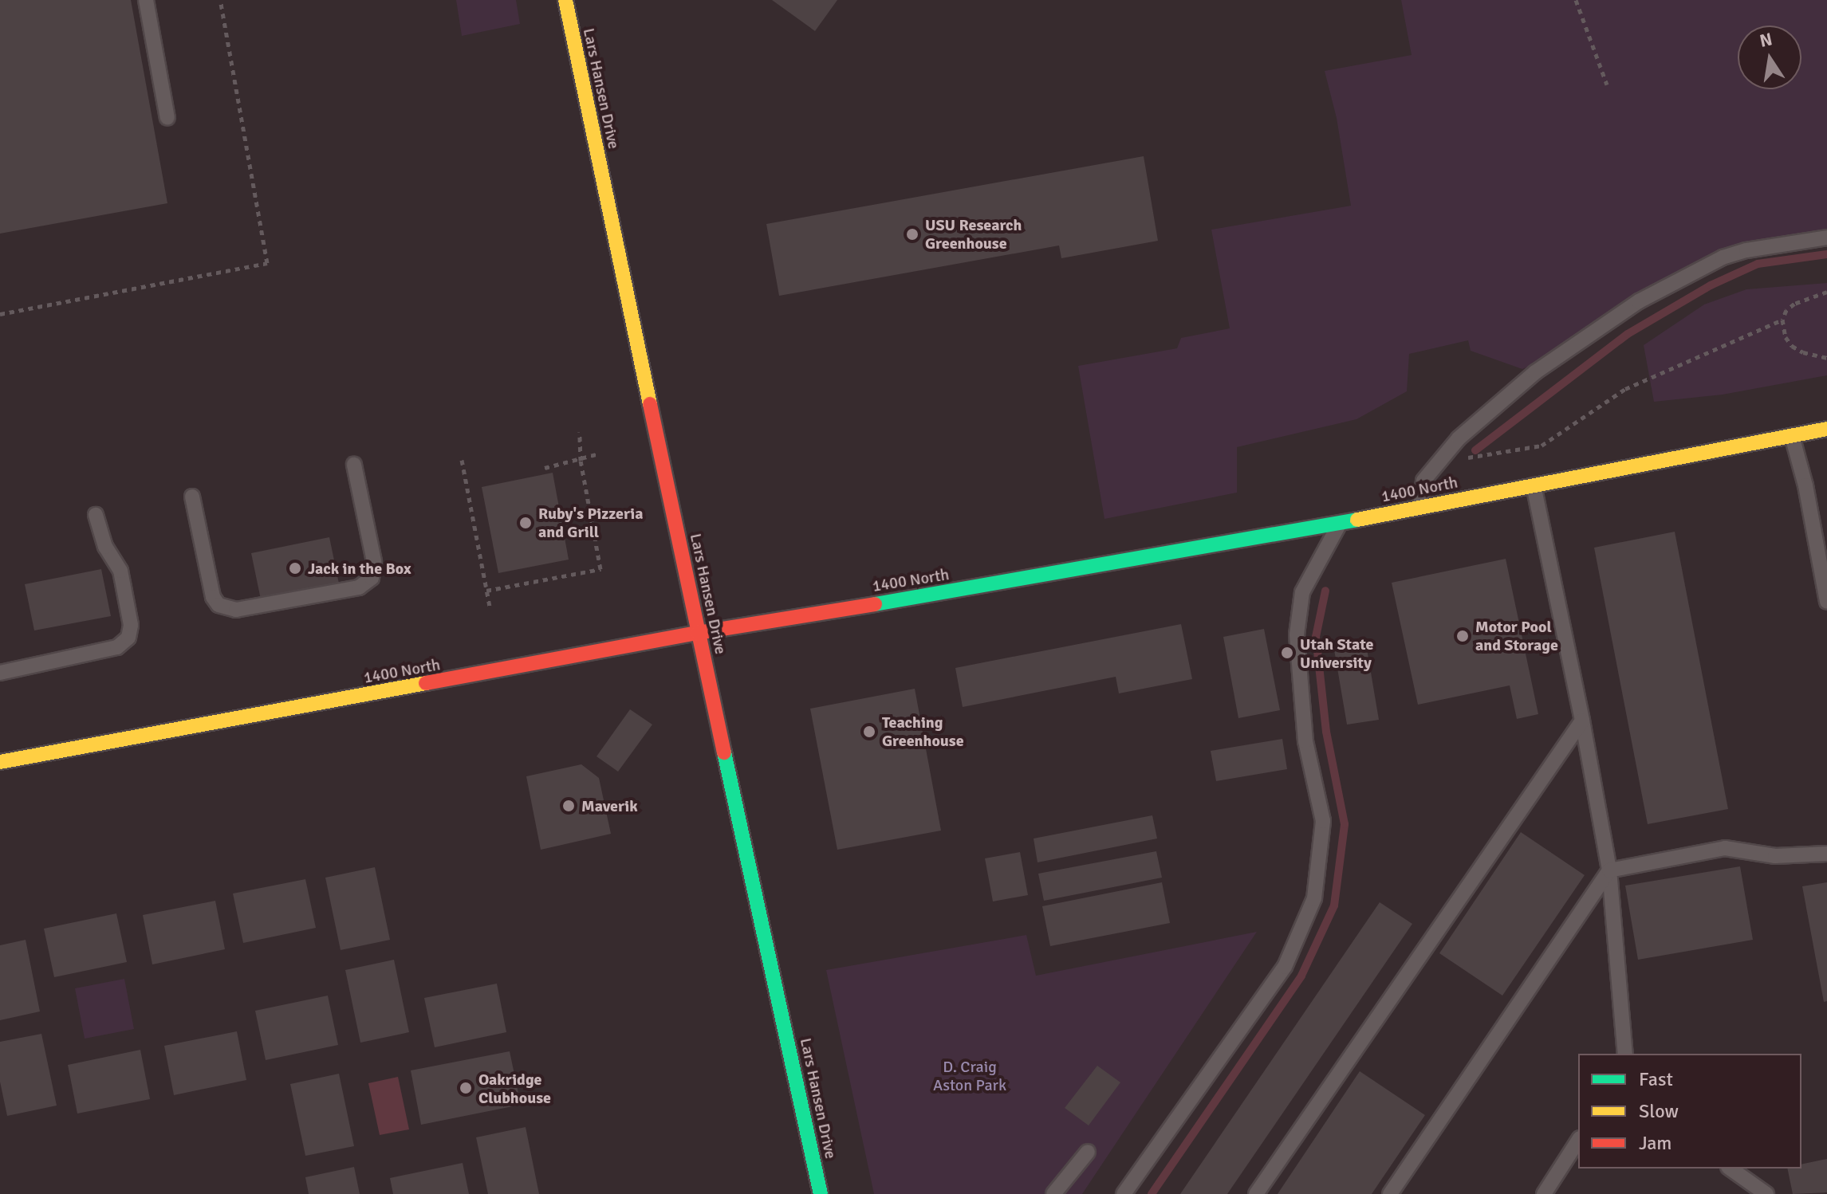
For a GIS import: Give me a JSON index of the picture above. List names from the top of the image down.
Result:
{
  "streets": {
    "main road": ["Lars Hansen Drive", "1400 North"]
  },
  "crossings": [
    ["Lars Hansen Drive", "1400 North"]
  ],
  "parks": ["D. Craig Aston Park"],
  "places": [
    "USU Research Greenhouse",
    "Ruby's Pizzeria and Grill",
    "Jack in the Box",
    "Motor Pool and Storage",
    "Utah State University",
    "Teaching Greenhouse",
    "Maverik",
    "Oakridge Clubhouse"
  ],
  "legend": ["Fast", "Slow", "Jam"],
  "north": "top"
}
